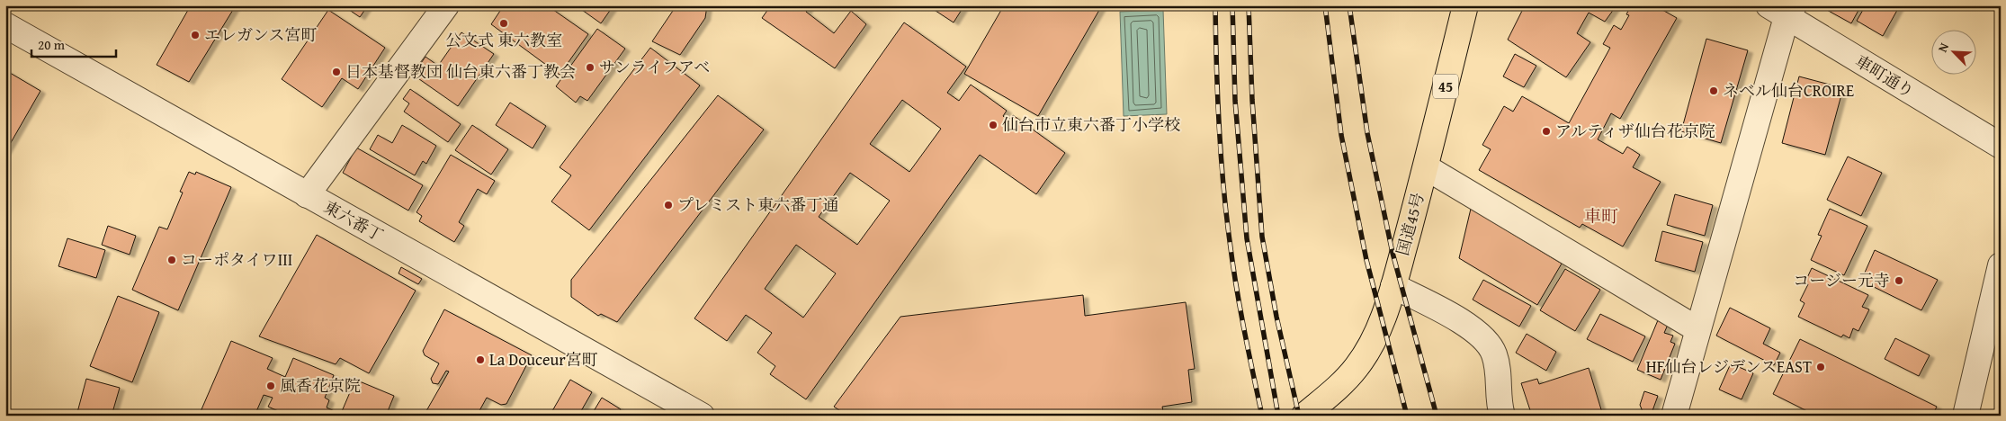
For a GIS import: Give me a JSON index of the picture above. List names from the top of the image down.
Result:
{
  "streets": {
    "highway": ["45", "国道45号"],
    "street": ["車町通り", "東六番丁"]
  },
  "districts": ["車町"],
  "places": [
    "公文式 東六教室",
    "エレガンス宮町",
    "サンライフアベ",
    "日本基督教団 仙台東六番丁教会",
    "ネベル仙台CROIRE",
    "仙台市立東六番丁小学校",
    "アルティザ仙台花京院",
    "プレミスト東六番丁通",
    "コーポタイワIII",
    "コージー元寺",
    "La Douceur宮町",
    "HF仙台レジデンスEAST",
    "風香花京院"
  ],
  "scale_bar": "20 m",
  "north": "top left"
}
